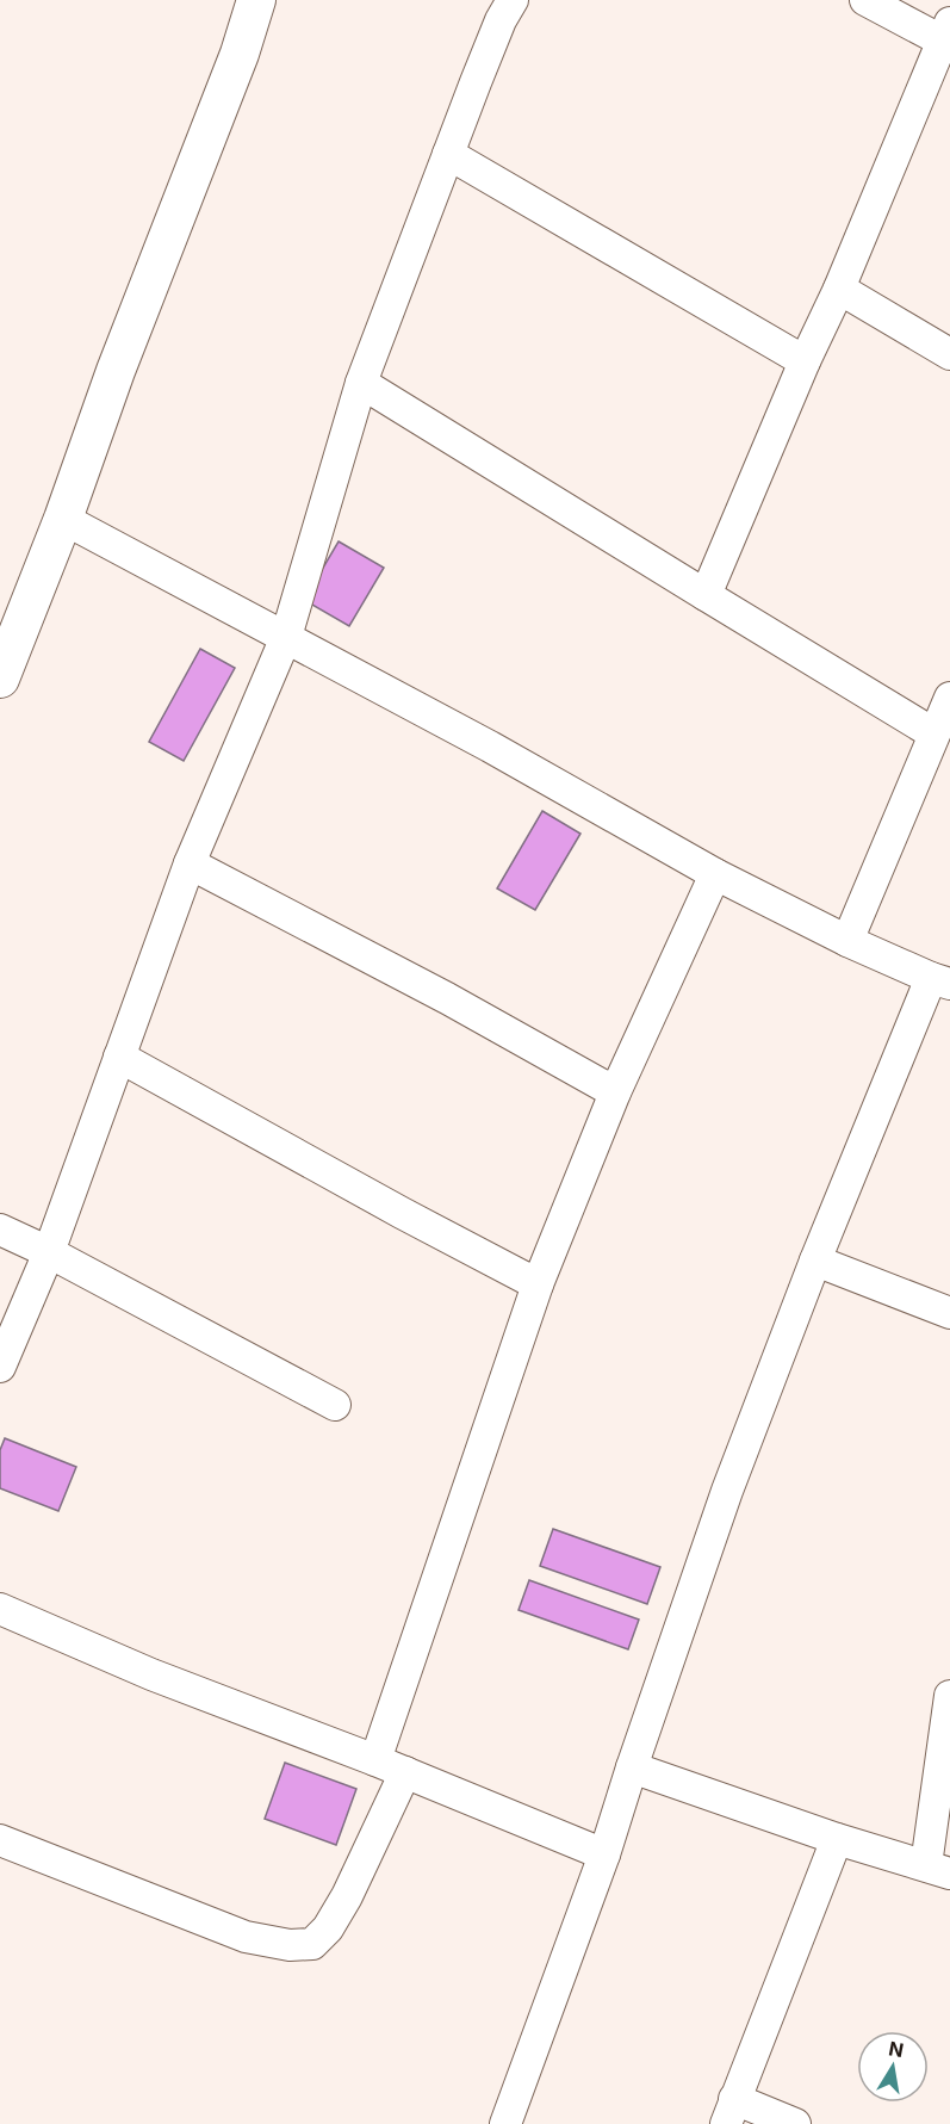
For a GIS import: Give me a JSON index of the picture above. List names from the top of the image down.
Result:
{
  "north": "top"
}
